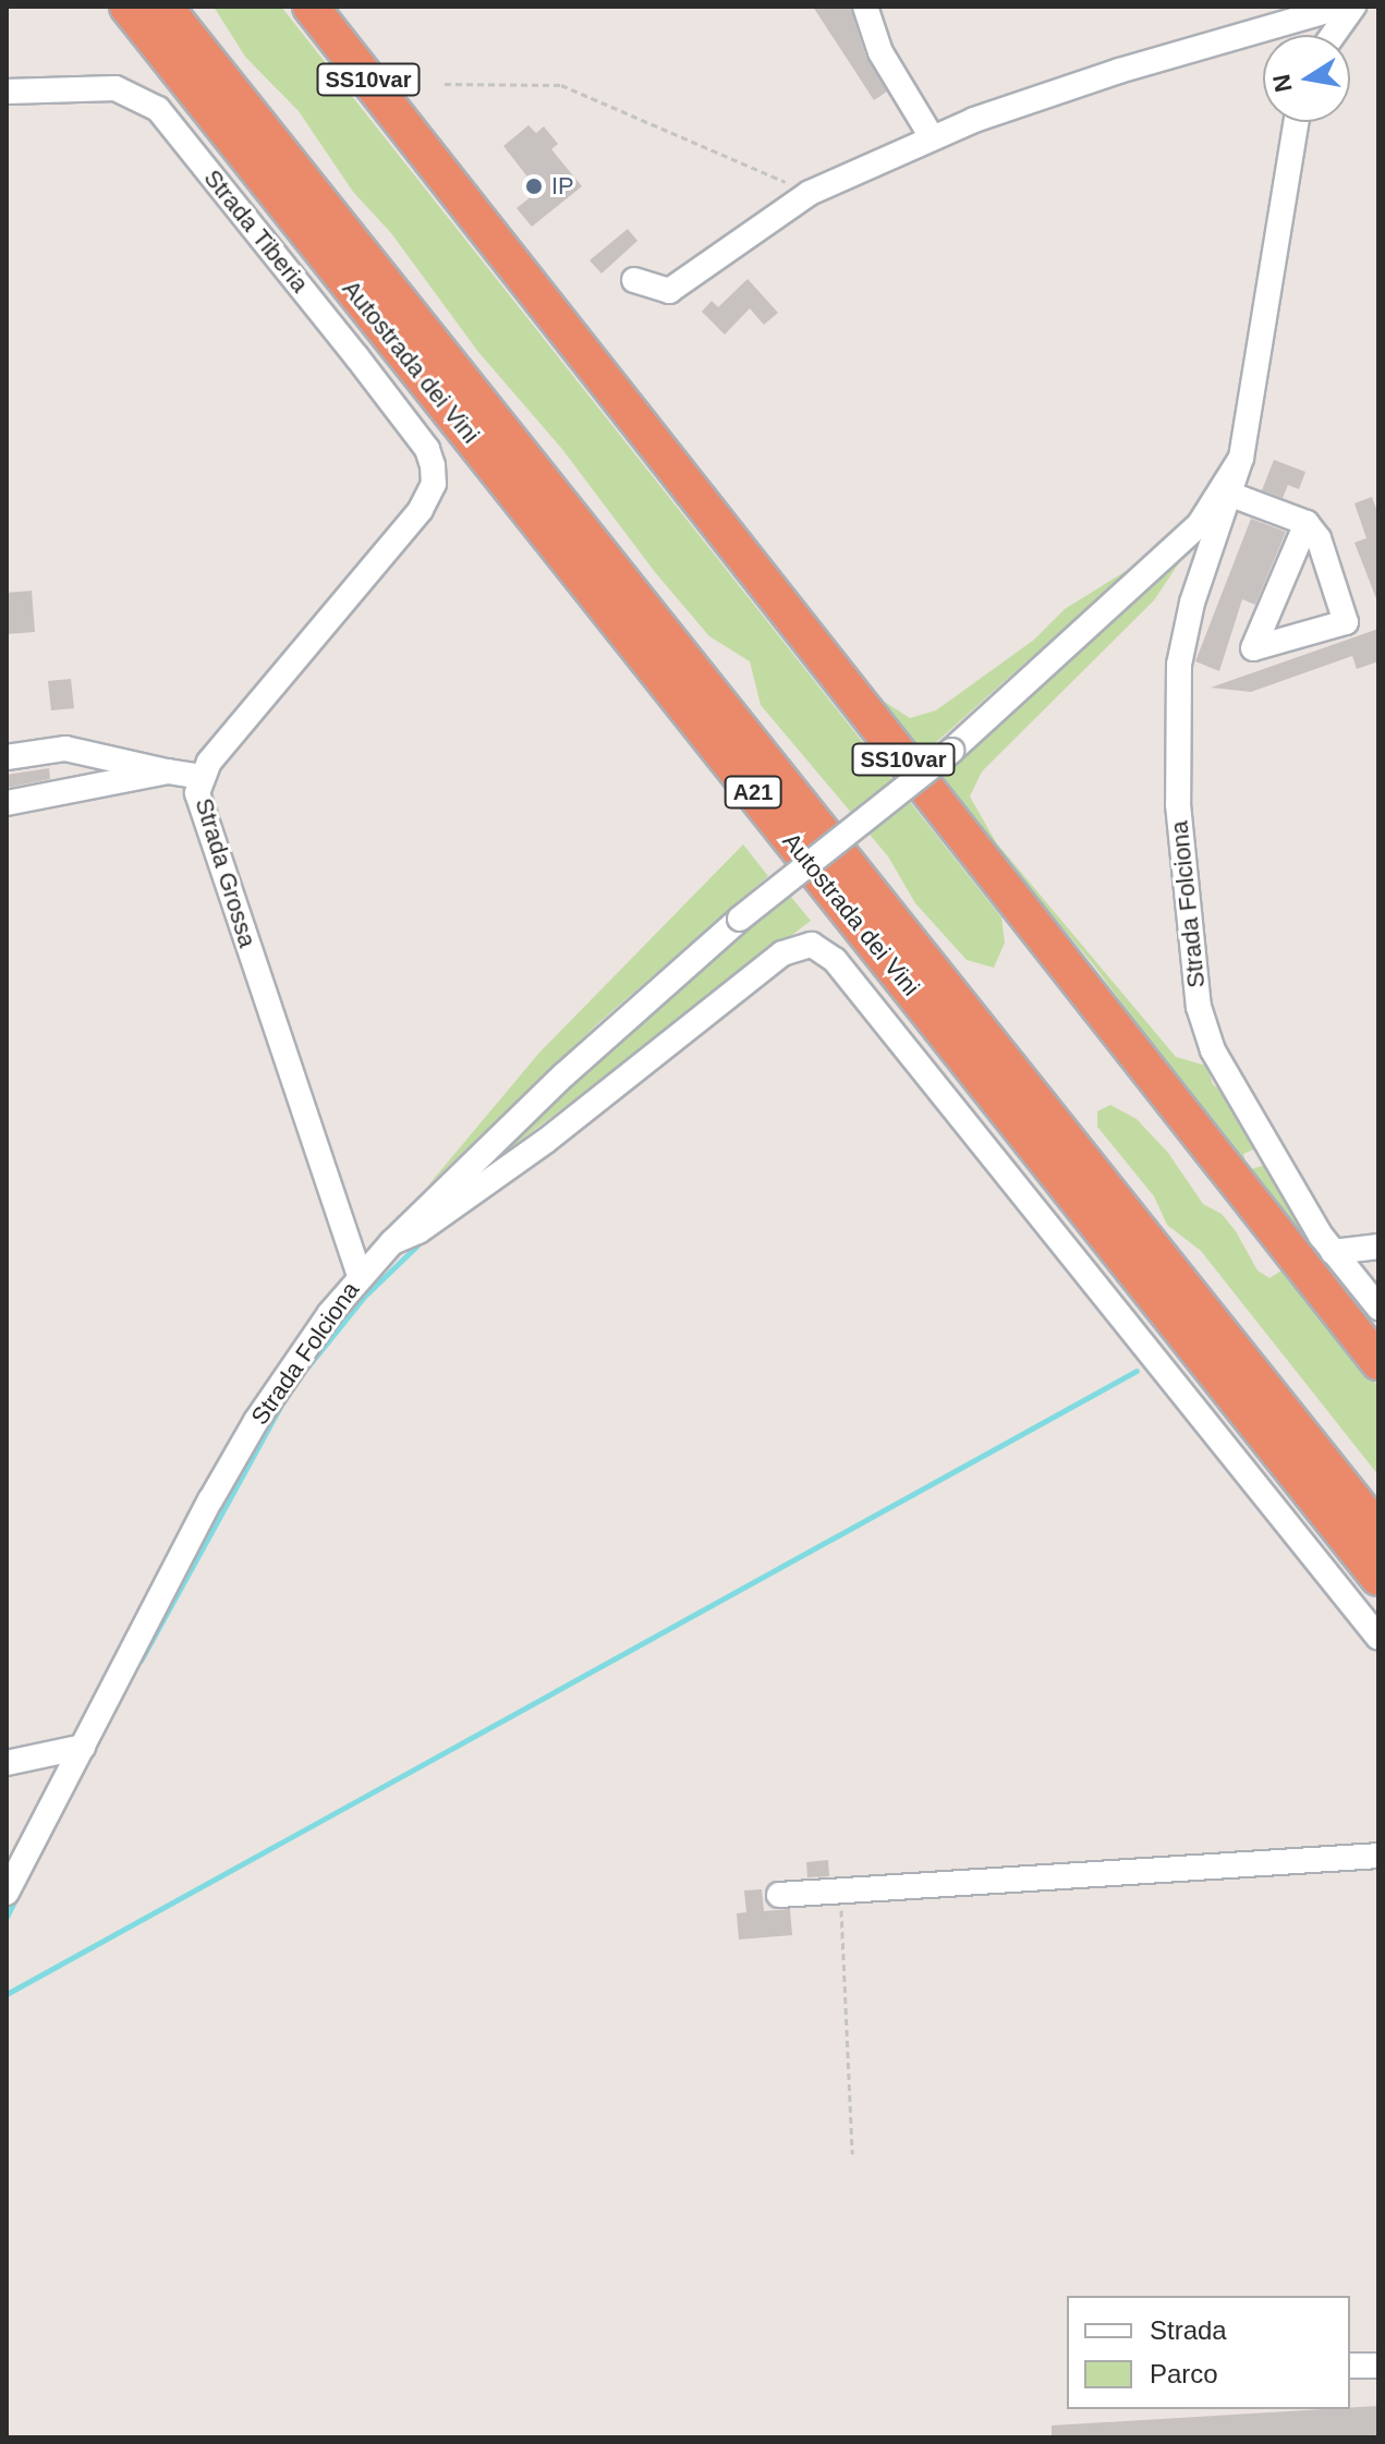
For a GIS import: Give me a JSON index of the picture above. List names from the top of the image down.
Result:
{
  "streets": {
    "highway": ["SS10var", "Autostrada dei Vini", "A21"],
    "street": ["Strada Tiberia", "Strada Grossa", "Strada Folciona"]
  },
  "crossings": [
    ["Strada Tiberia", "Strada Grossa"],
    ["Strada Grossa", "Strada Folciona"]
  ],
  "places": ["IP"],
  "legend": ["Strada", "Parco"],
  "north": "left"
}
